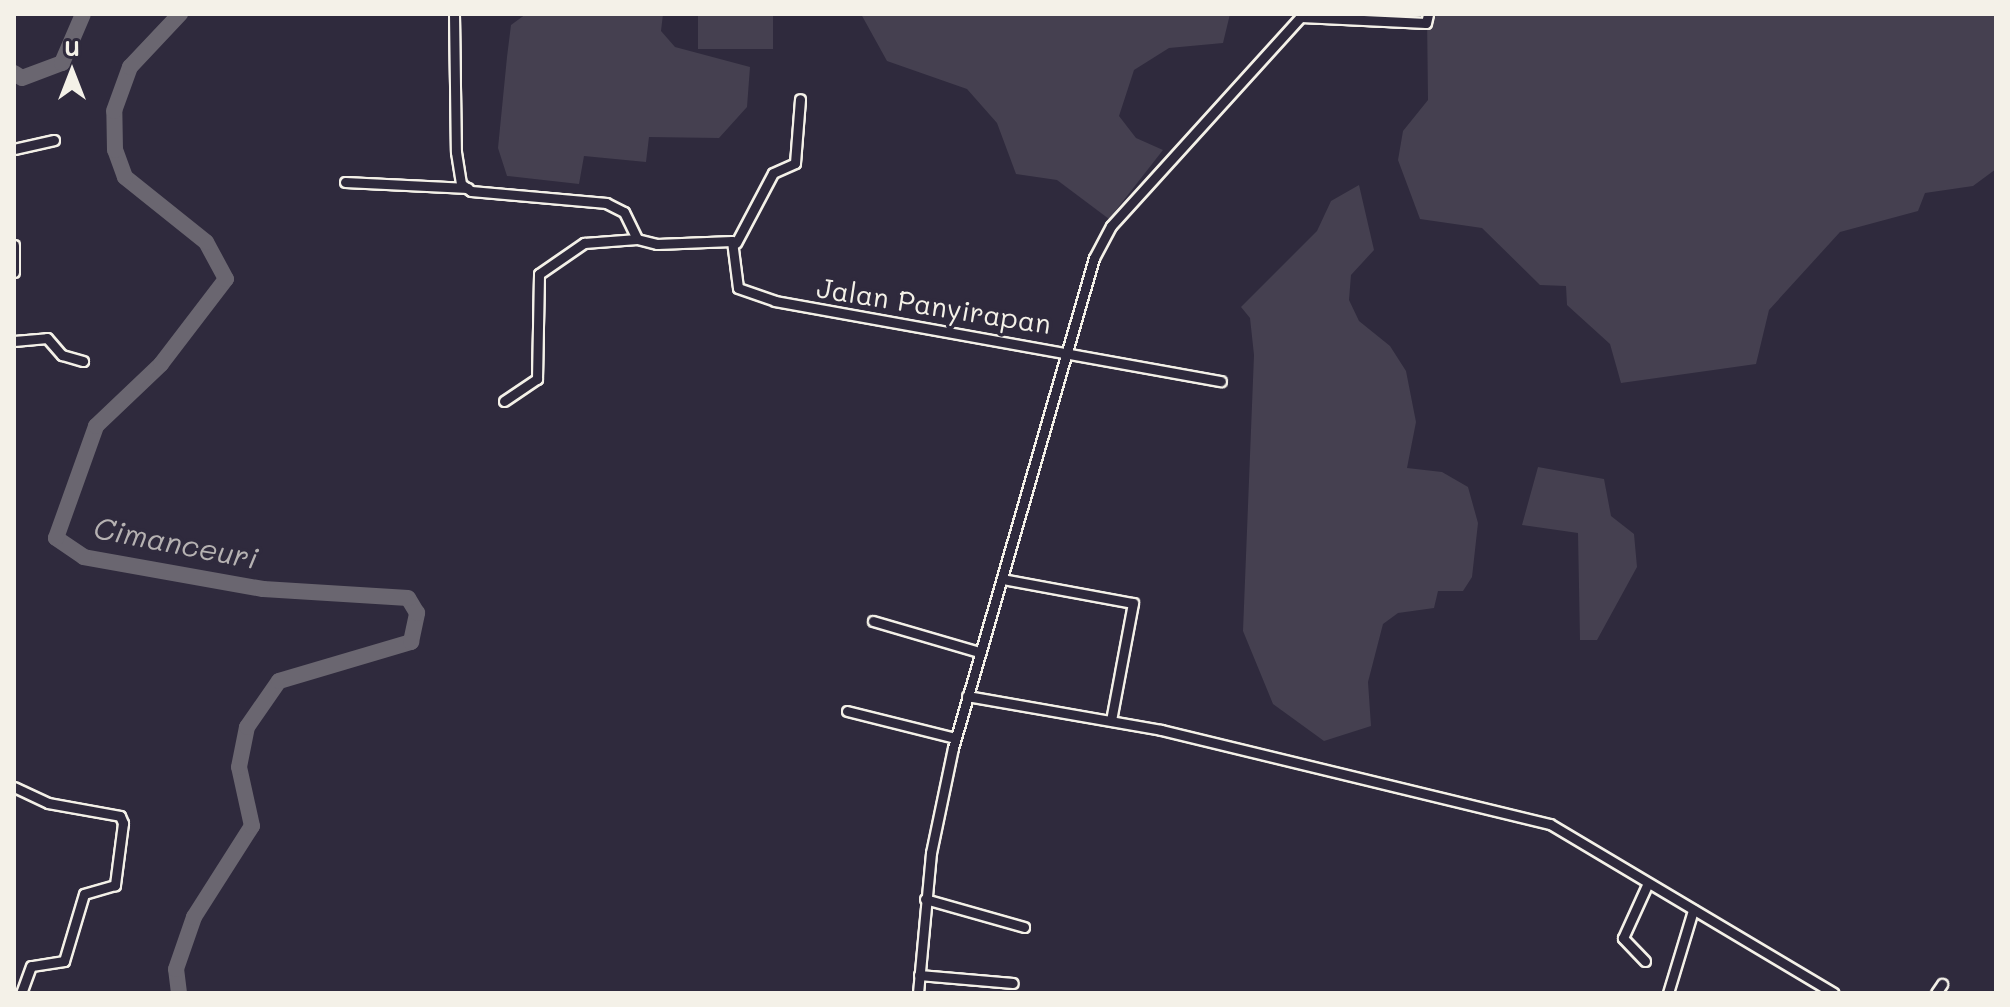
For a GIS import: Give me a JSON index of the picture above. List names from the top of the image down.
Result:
{
  "streets": {
    "street": ["Jalan Panyirapan"]
  },
  "water": ["Cimanceuri"],
  "north": "top"
}
